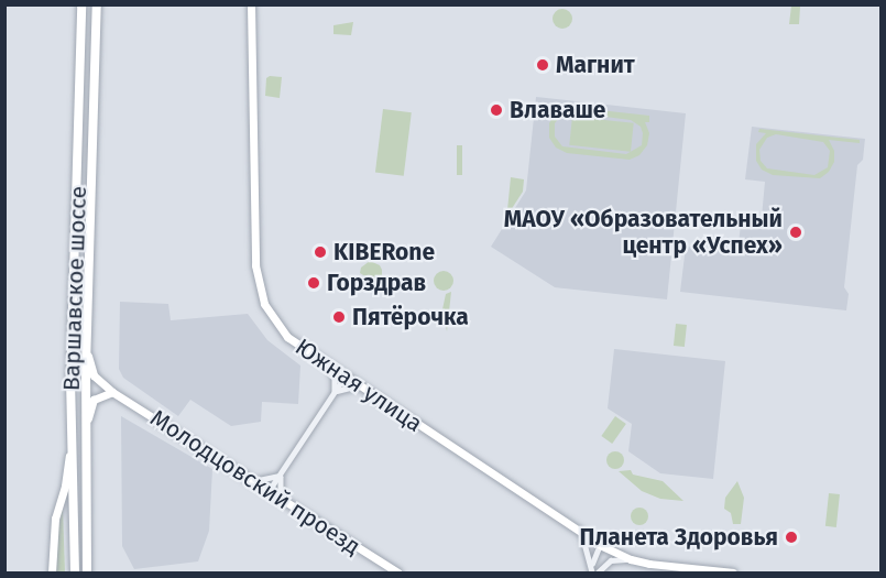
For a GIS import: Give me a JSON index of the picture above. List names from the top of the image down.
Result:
{
  "streets": {
    "main road": ["Варшавское шоссе"],
    "street": ["Южная улица", "Молодцовский проезд"]
  },
  "crossings": [
    ["Варшавское шоссе", "Молодцовский проезд"]
  ],
  "places": [
    "Магнит",
    "Влаваше",
    "МАОУ «Образовательный центр «Успех»",
    "KIBERone",
    "Горздрав",
    "Пятёрочка",
    "Планета Здоровья"
  ]
}
